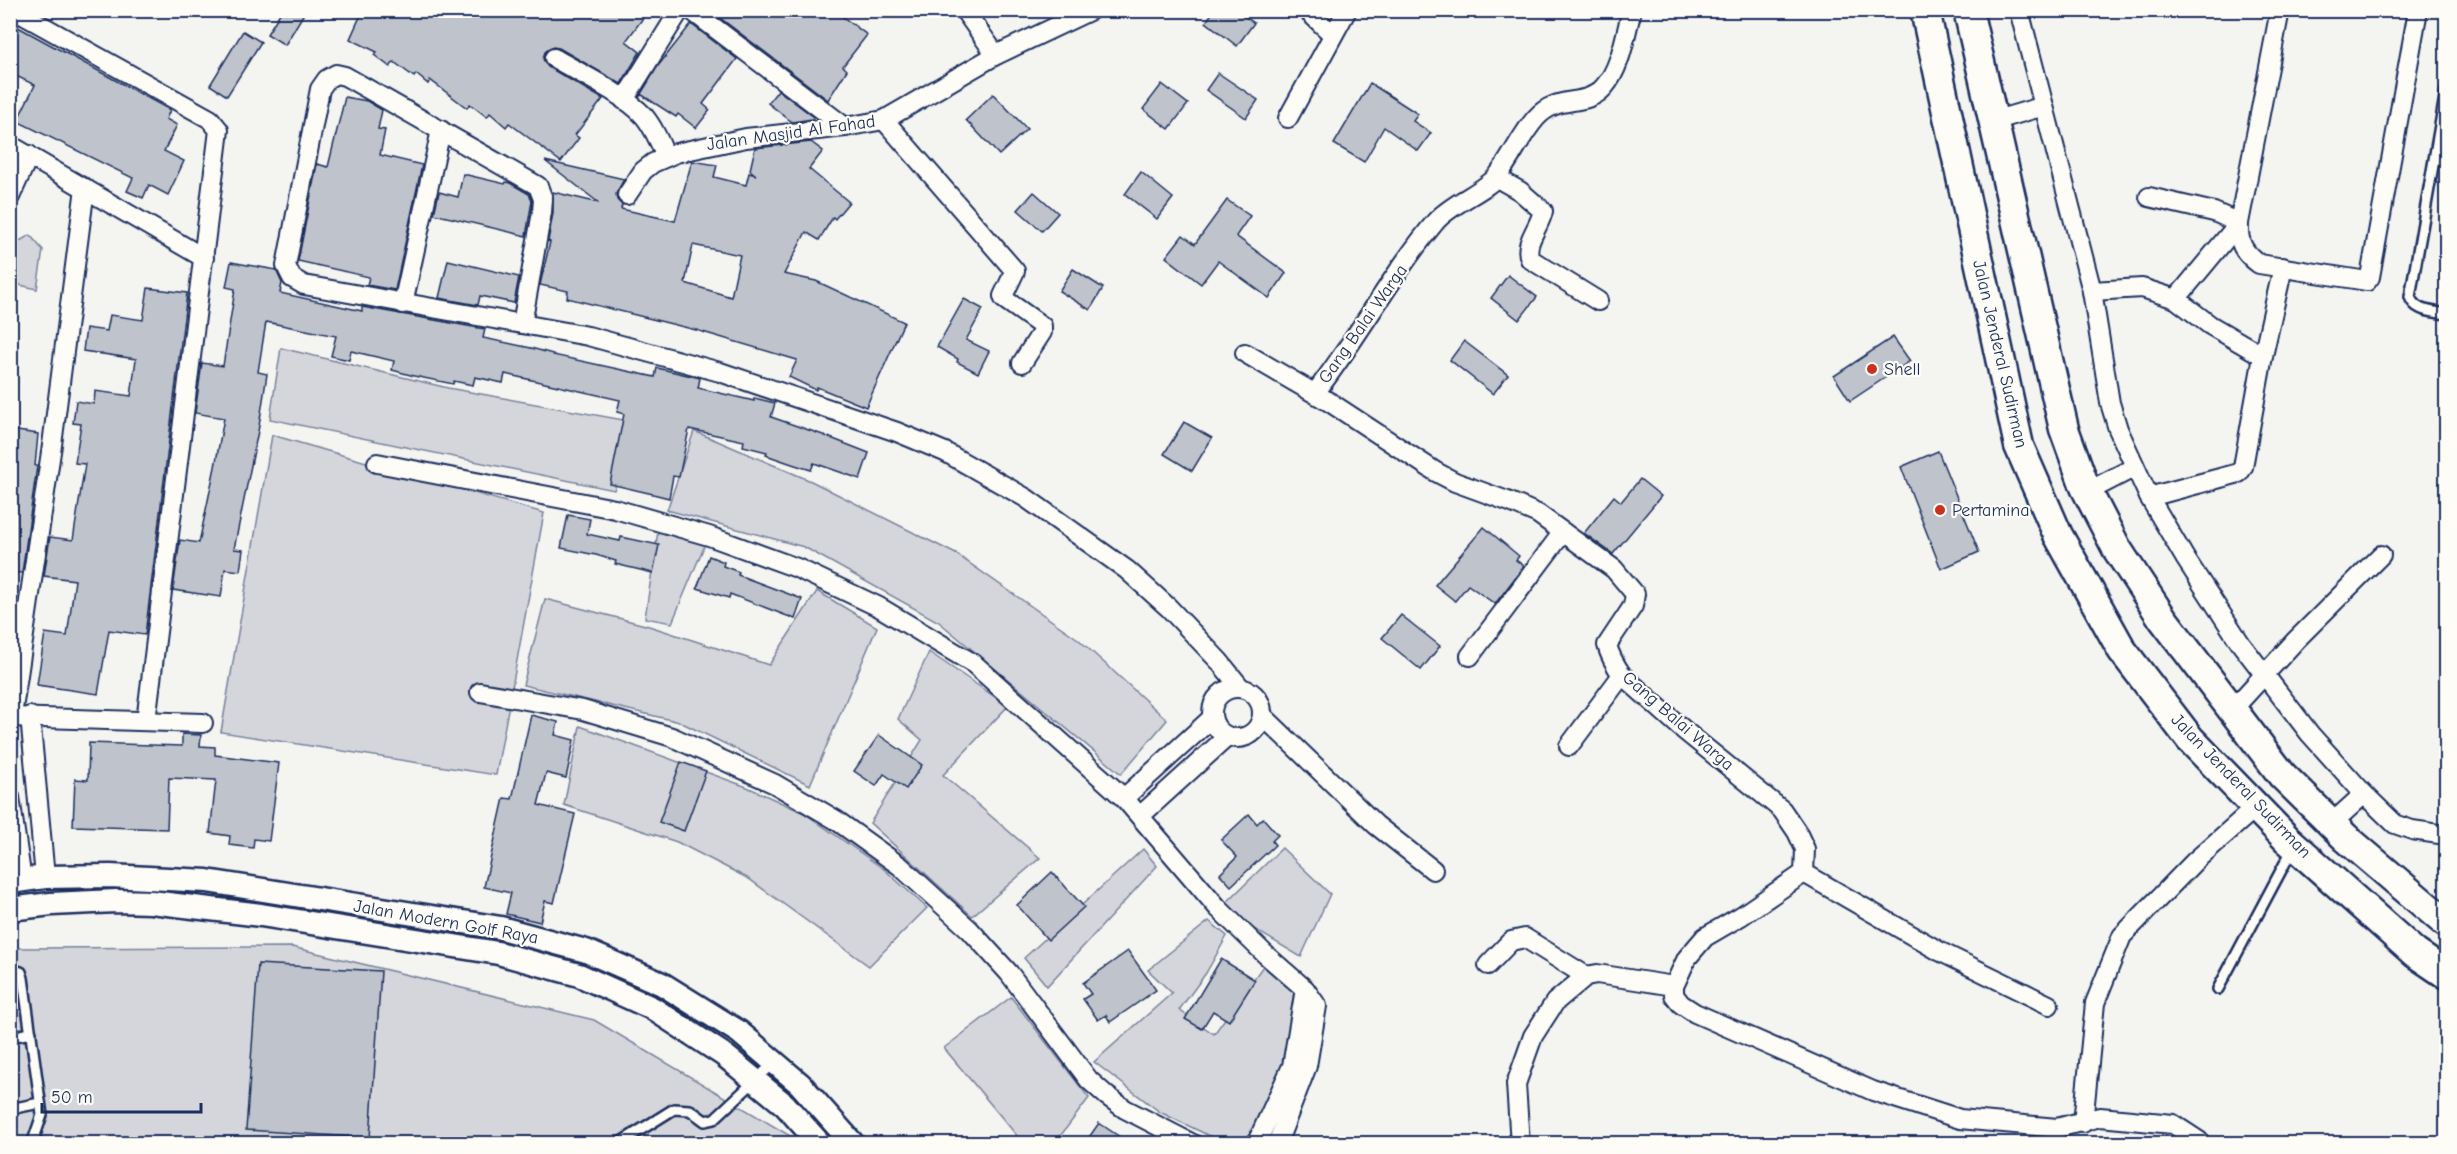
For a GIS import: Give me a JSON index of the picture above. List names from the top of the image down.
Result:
{
  "streets": {
    "main road": ["Jalan Jenderal Sudirman"],
    "street": ["Jalan Masjid Al Fahad", "Gang Balai Warga", "Jalan Modern Golf Raya"]
  },
  "places": ["Shell", "Pertamina"],
  "scale_bar": "50 m"
}
